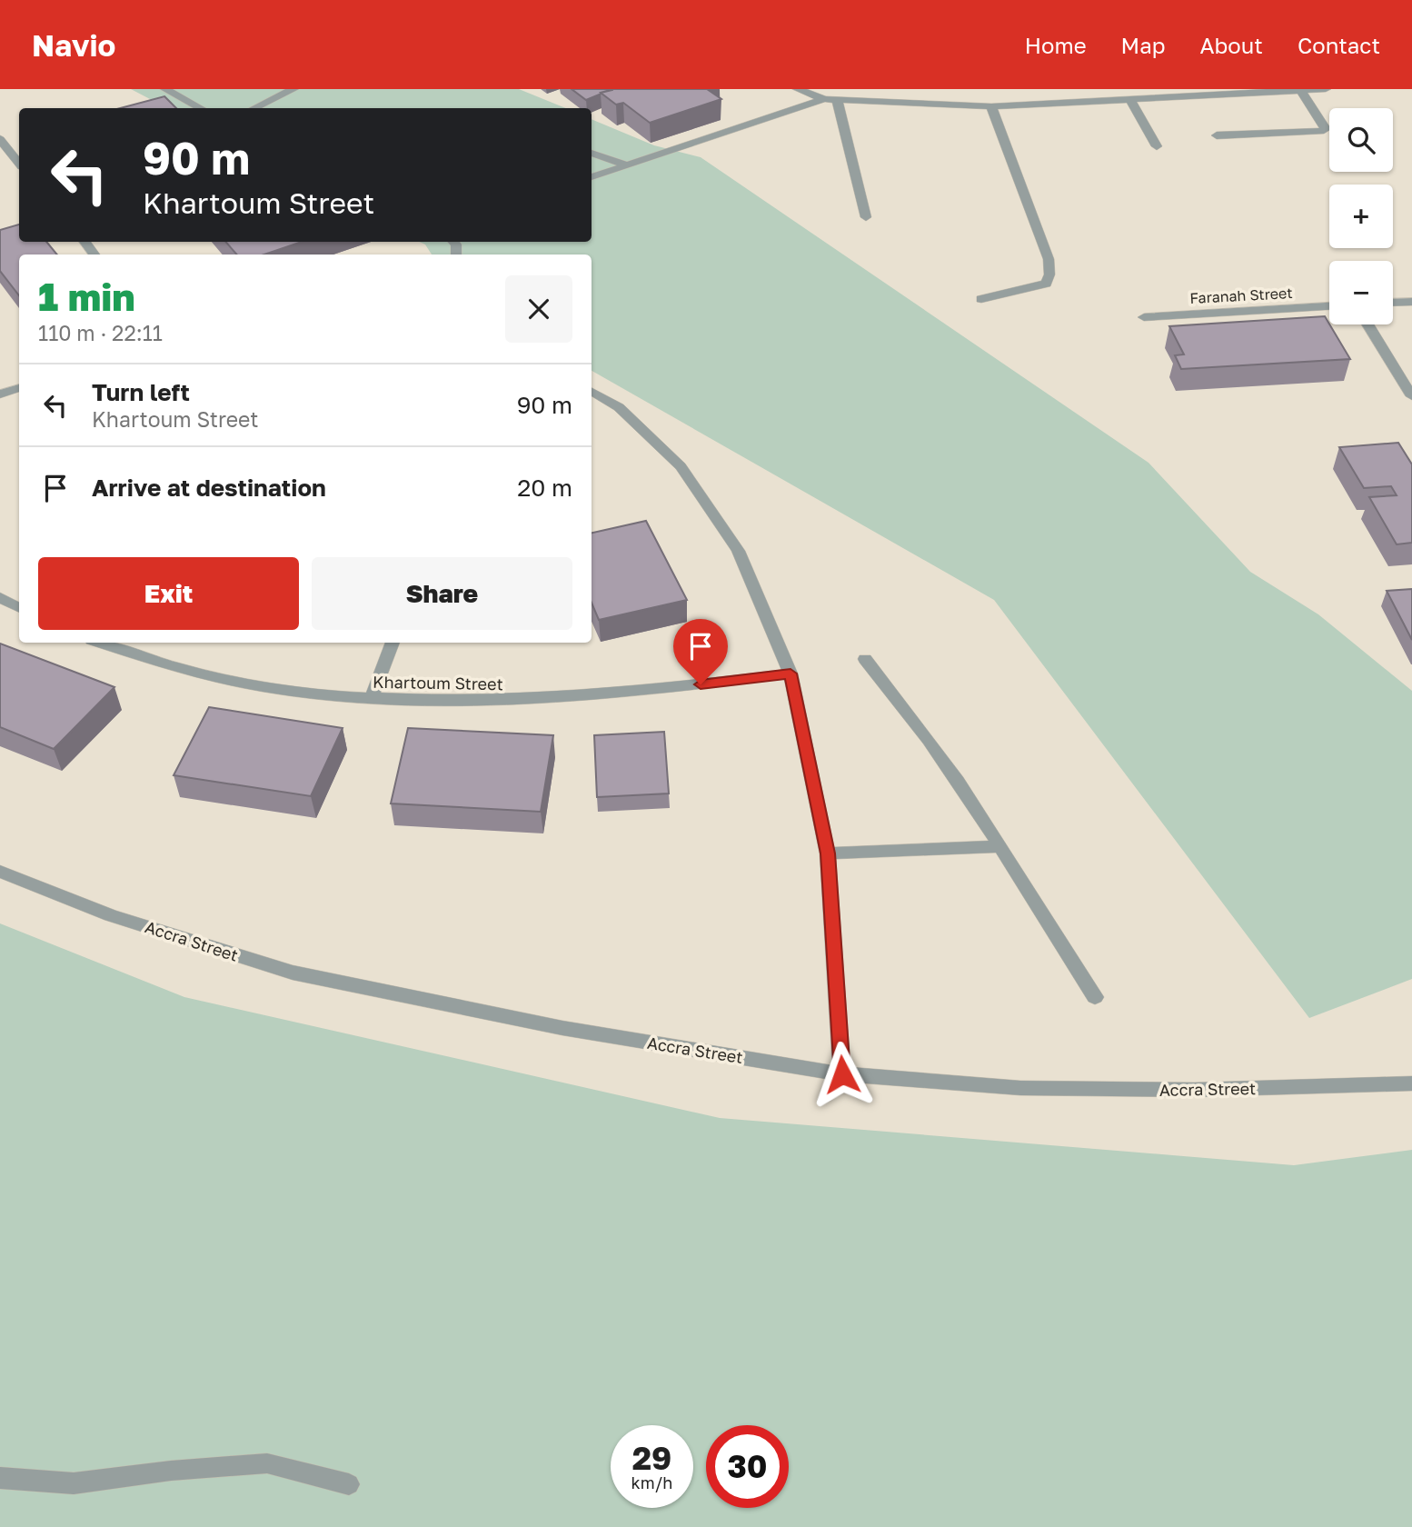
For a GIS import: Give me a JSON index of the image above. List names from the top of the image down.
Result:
{
  "streets": {
    "street": ["Faranah Street", "Khartoum Street", "Accra Street"]
  },
  "page": {
    "header": "Navio",
    "nav": [
      "Home",
      "Map",
      "About",
      "Contact"
    ],
    "map_buttons": ["+", "−"],
    "turn": ["90 m", "Khartoum Street"],
    "heading": ["1 min", "110 m · 22:11"],
    "list": [
      {
        "name": "Turn left",
        "note": "Khartoum Street",
        "value": "90 m"
      },
      {
        "name": "Arrive at destination",
        "value": "20 m"
      }
    ],
    "buttons": ["Exit", "Share"],
    "speed": "29 km/h",
    "limit": "30"
  }
}
